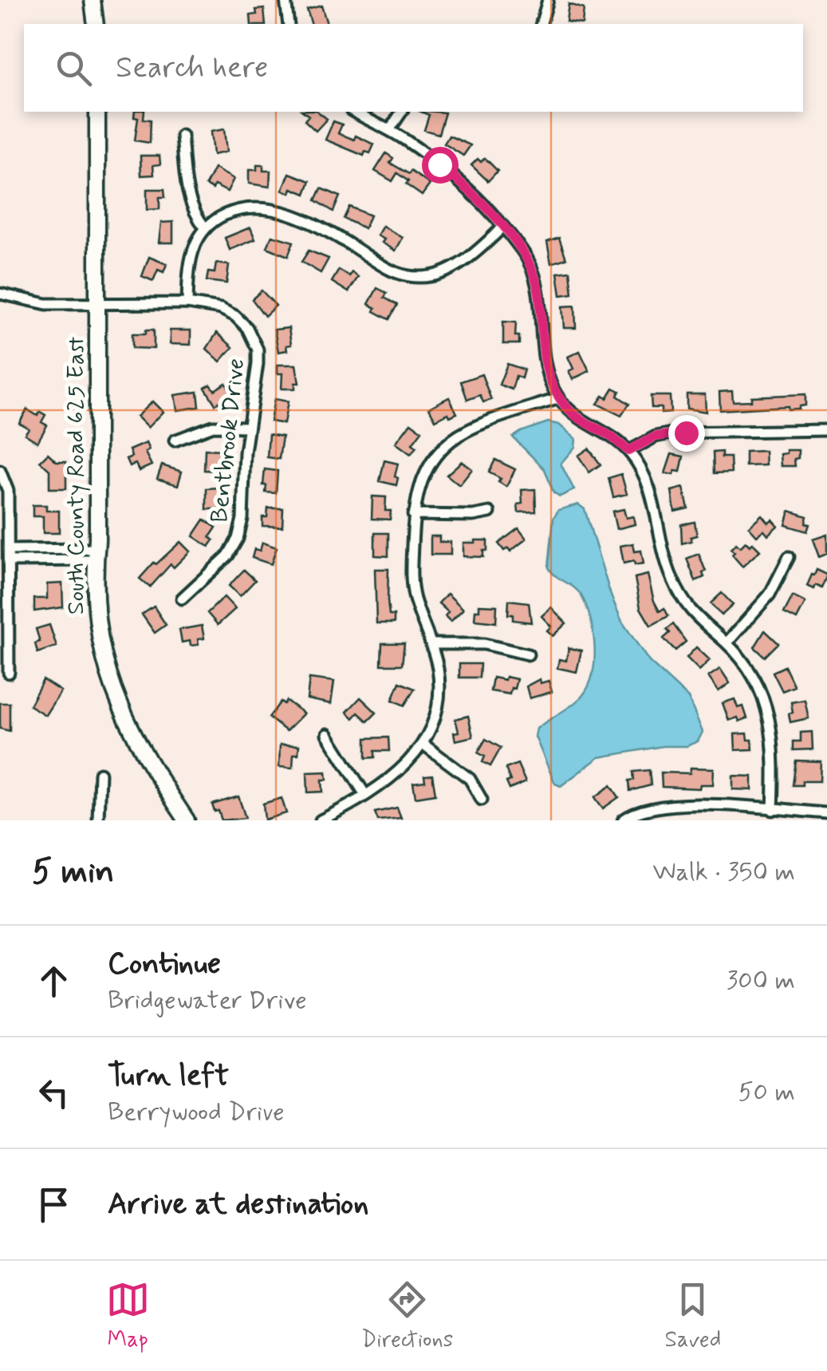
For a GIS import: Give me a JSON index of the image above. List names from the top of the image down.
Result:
{
  "streets": {
    "street": ["Bentbrook Drive", "South County Road 625 East"]
  },
  "crossings": [
    ["Bentbrook Drive", "South County Road 625 East"]
  ],
  "page": {
    "search": "Search here",
    "heading": ["5 min", "Walk · 350 m"],
    "list": [
      ["Continue", "Bridgewater Drive", "300 m"],
      ["Turn left", "Berrywood Drive", "50 m"],
      "Arrive at destination"
    ],
    "nav": ["Map", "Directions", "Saved"]
  }
}
